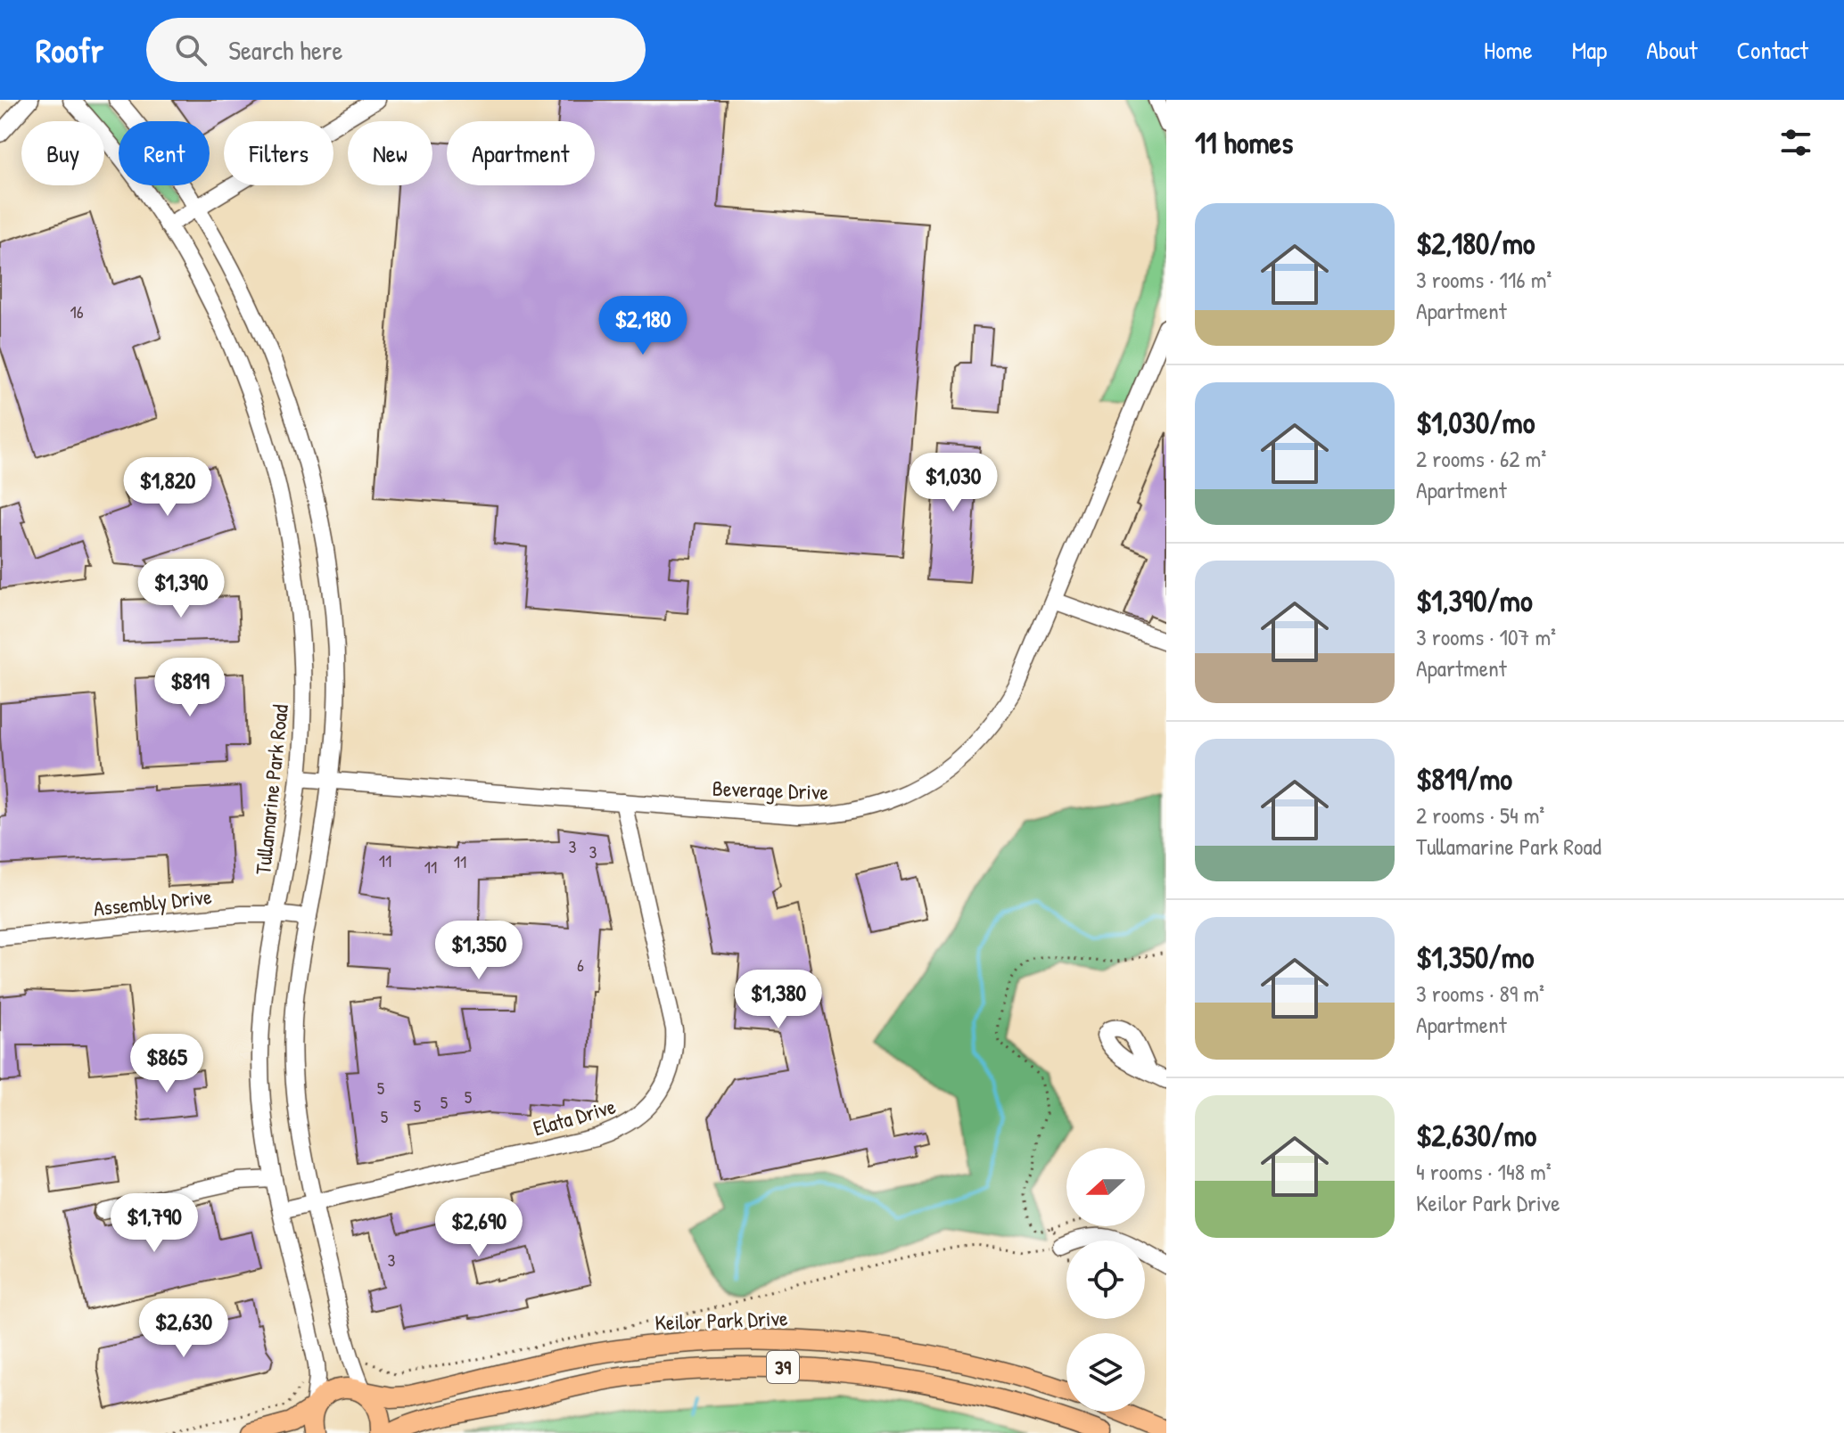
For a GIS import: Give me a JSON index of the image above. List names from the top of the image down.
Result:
{
  "streets": {
    "main road": ["Keilor Park Drive", "39"],
    "street": [
      "Tullamarine Park Road",
      "Beverage Drive",
      "Assembly Drive",
      "Elata Drive"
    ]
  },
  "crossings": [
    ["Tullamarine Park Road", "Beverage Drive"],
    ["Tullamarine Park Road", "Assembly Drive"],
    ["Tullamarine Park Road", "Elata Drive"],
    ["Tullamarine Park Road", "39"],
    ["Beverage Drive", "Elata Drive"],
    ["Keilor Park Drive", "39"]
  ],
  "house_numbers": [
    "16",
    "3",
    "3",
    "11",
    "11",
    "11",
    "6",
    "5",
    "5",
    "5",
    "5",
    "5",
    "3"
  ],
  "north": "left",
  "page": {
    "header": "Roofr",
    "search": "Search here",
    "nav": [
      "Home",
      "Map",
      "About",
      "Contact"
    ],
    "heading": "11 homes",
    "chip": [
      "Buy",
      "Rent",
      "Filters",
      "New",
      "Apartment"
    ],
    "list": [
      {
        "name": "$2,180/mo",
        "note": "3 rooms · 116 m² · Apartment"
      },
      {
        "name": "$1,030/mo",
        "note": "2 rooms · 62 m² · Apartment"
      },
      {
        "name": "$1,390/mo",
        "note": "3 rooms · 107 m² · Apartment"
      },
      {
        "name": "$819/mo",
        "note": "2 rooms · 54 m² · Tullamarine Park Road"
      },
      {
        "name": "$1,350/mo",
        "note": "3 rooms · 89 m² · Apartment"
      },
      {
        "name": "$2,630/mo",
        "note": "4 rooms · 148 m² · Keilor Park Drive"
      }
    ],
    "price": [
      "$2,180",
      "$1,030",
      "$1,820",
      "$1,390",
      "$819",
      "$1,350",
      "$1,380",
      "$865",
      "$1,790",
      "$2,690",
      "$2,630"
    ]
  }
}
